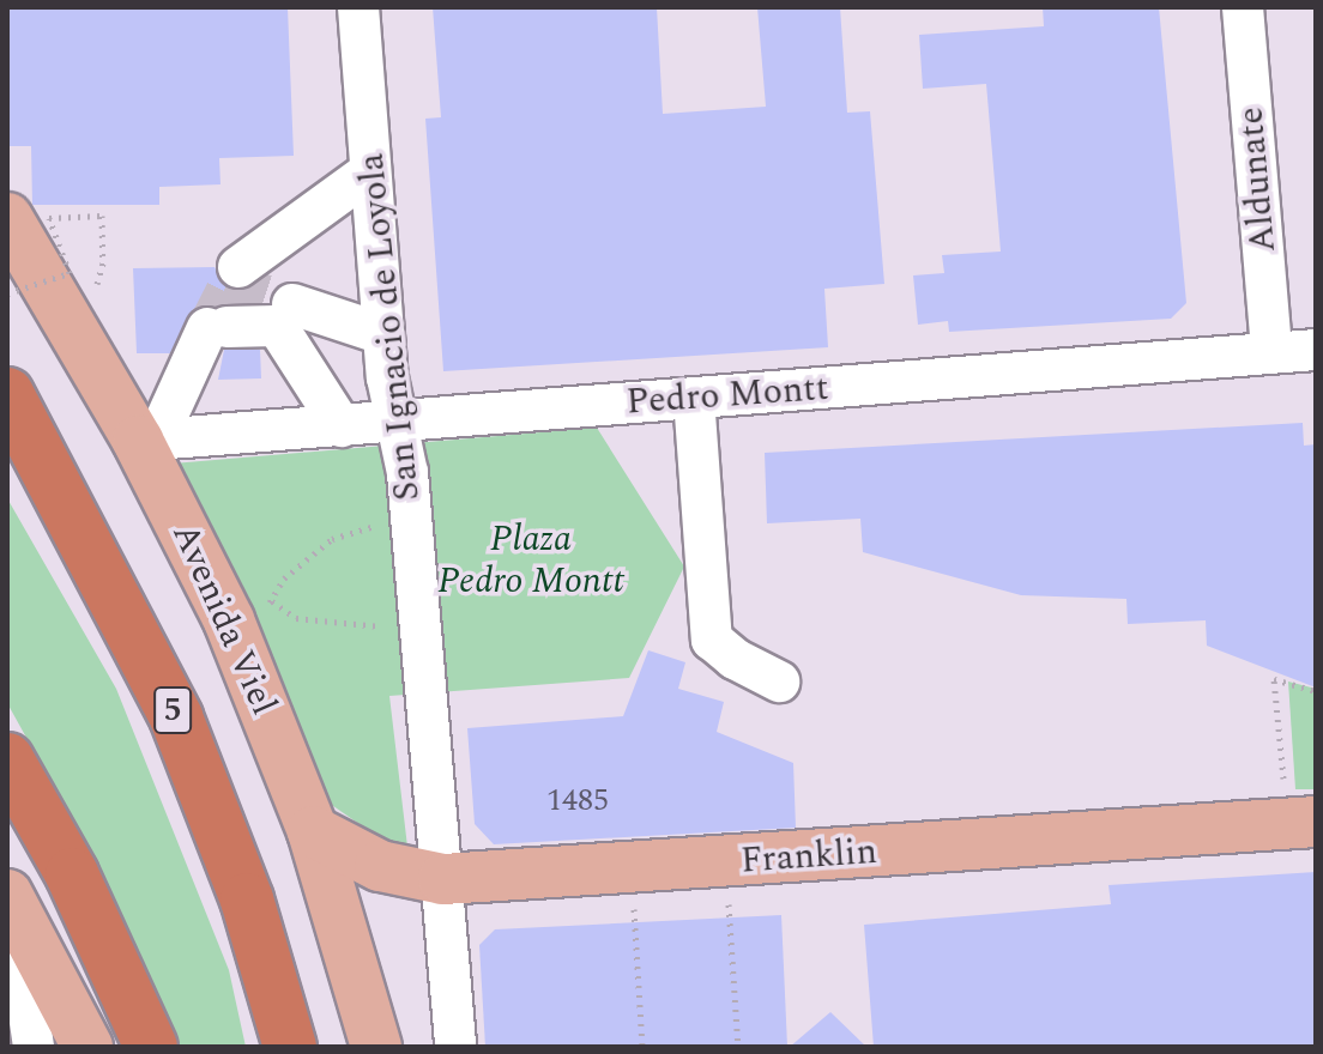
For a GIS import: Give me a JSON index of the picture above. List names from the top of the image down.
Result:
{
  "streets": {
    "highway": ["5"],
    "main road": ["Avenida Viel", "Franklin"],
    "street": ["Aldunate", "San Ignacio de Loyola", "Pedro Montt"]
  },
  "crossings": [
    ["Aldunate", "Pedro Montt"],
    ["San Ignacio de Loyola", "Pedro Montt"],
    ["San Ignacio de Loyola", "Franklin"],
    ["Pedro Montt", "Avenida Viel"],
    ["Avenida Viel", "Franklin"]
  ],
  "parks": ["Plaza Pedro Montt"],
  "house_numbers": ["1485"]
}
